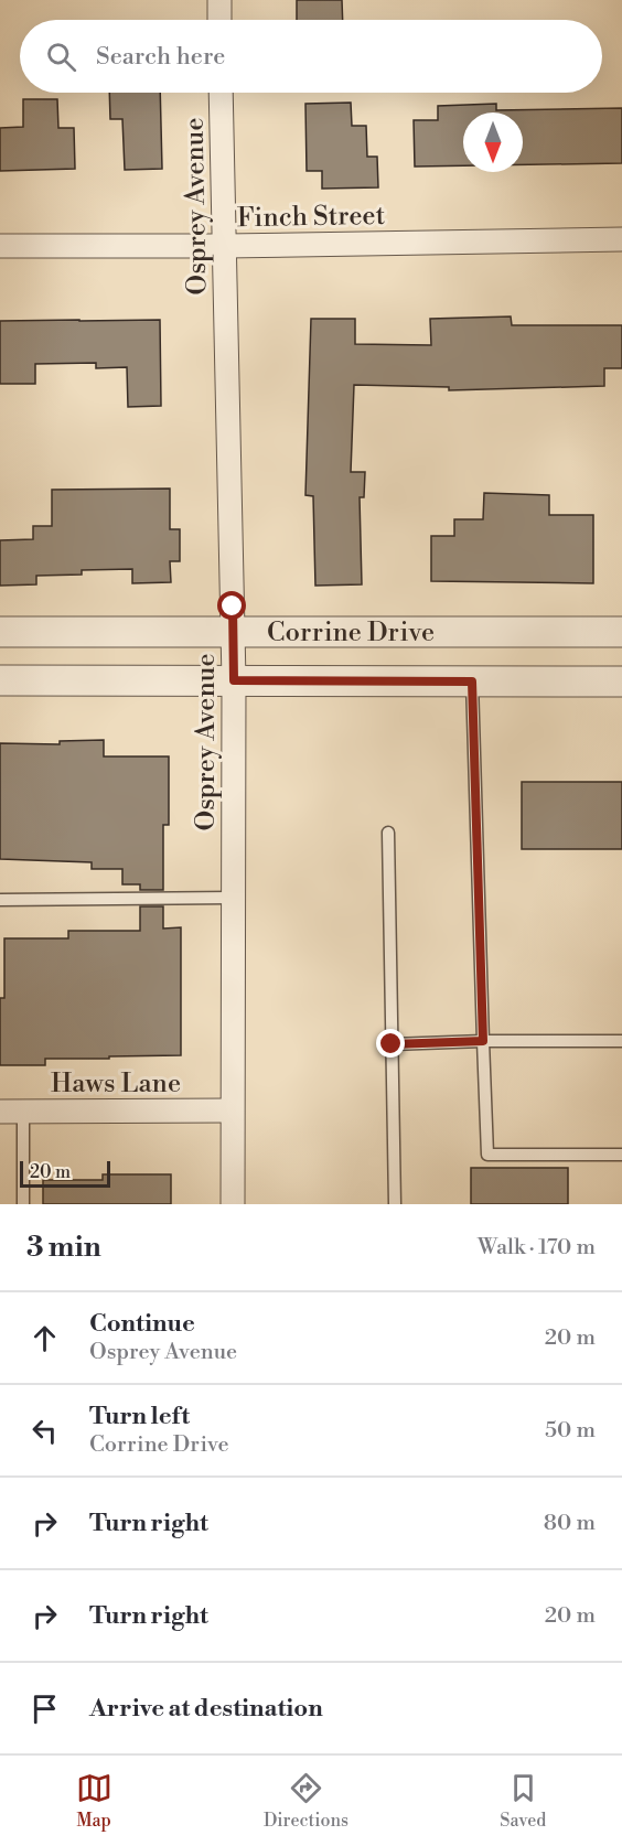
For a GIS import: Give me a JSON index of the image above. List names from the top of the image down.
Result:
{
  "streets": {
    "street": [
      "Osprey Avenue",
      "Finch Street",
      "Corrine Drive",
      "Haws Lane"
    ]
  },
  "crossings": [
    ["Osprey Avenue", "Finch Street"],
    ["Osprey Avenue", "Corrine Drive"],
    ["Osprey Avenue", "Haws Lane"]
  ],
  "scale_bar": "20 m",
  "north": "bottom",
  "page": {
    "search": "Search here",
    "scale": "20 m",
    "heading": ["3 min", "Walk · 170 m"],
    "list": [
      ["Continue", "Osprey Avenue", "20 m"],
      ["Turn left", "Corrine Drive", "50 m"],
      ["Turn right", "80 m"],
      ["Turn right", "20 m"],
      "Arrive at destination"
    ],
    "nav": ["Map", "Directions", "Saved"]
  }
}
